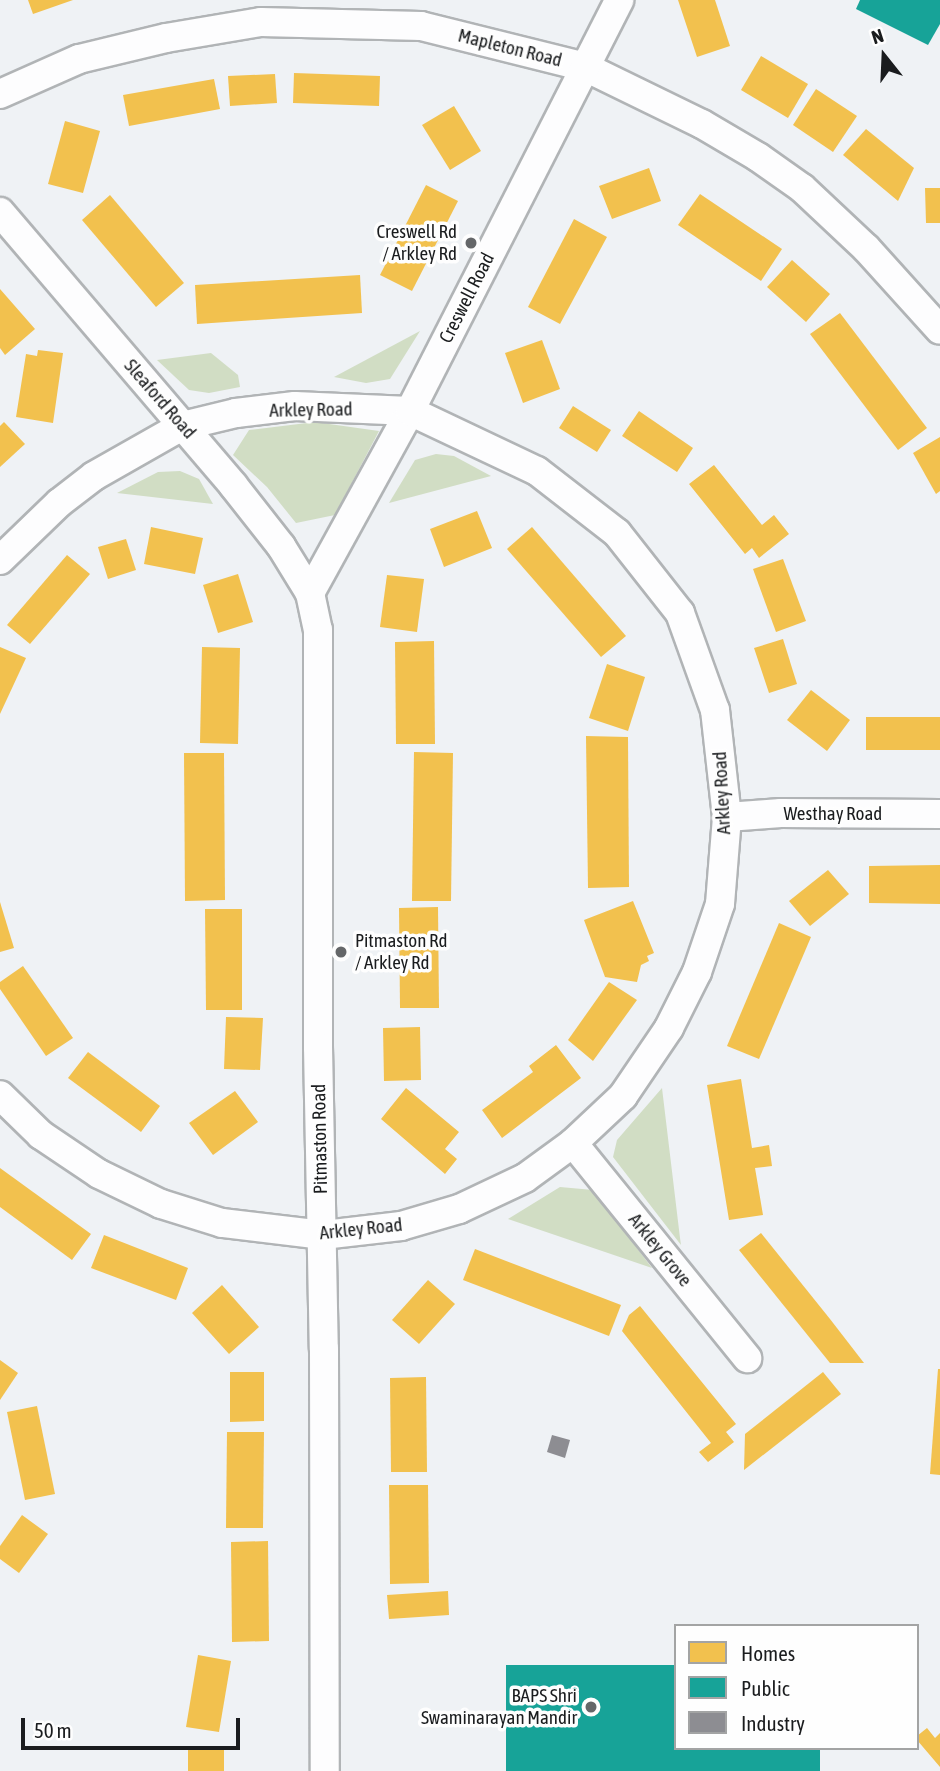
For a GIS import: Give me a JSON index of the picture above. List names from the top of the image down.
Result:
{
  "streets": {
    "street": [
      "Mapleton Road",
      "Creswell Road",
      "Sleaford Road",
      "Arkley Road",
      "Westhay Road",
      "Pitmaston Road",
      "Arkley Grove"
    ]
  },
  "crossings": [
    ["Mapleton Road", "Creswell Road"],
    ["Creswell Road", "Sleaford Road"],
    ["Creswell Road", "Arkley Road"],
    ["Creswell Road", "Pitmaston Road"],
    ["Sleaford Road", "Arkley Road"],
    ["Sleaford Road", "Pitmaston Road"],
    ["Arkley Road", "Westhay Road"],
    ["Arkley Road", "Pitmaston Road"],
    ["Arkley Road", "Arkley Grove"]
  ],
  "places": ["Creswell Rd / Arkley Rd", "Pitmaston Rd / Arkley Rd", "BAPS Shri Swaminarayan Mandir"],
  "legend": ["Homes", "Public", "Industry"],
  "scale_bar": "50 m",
  "north": "top"
}
